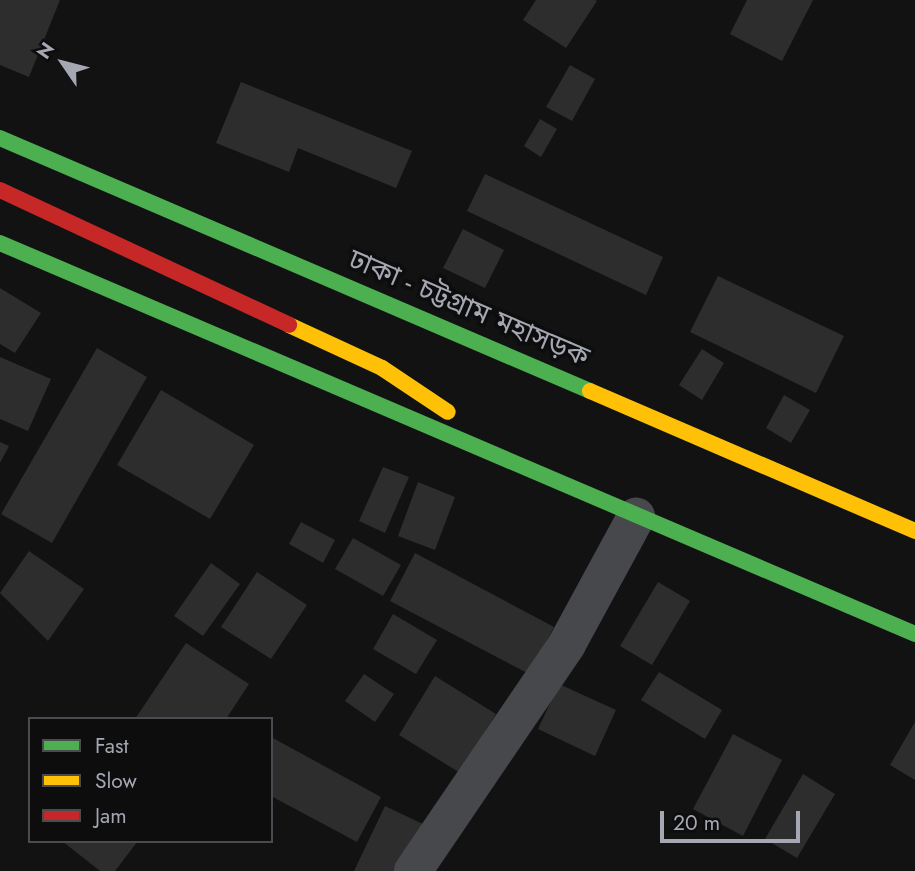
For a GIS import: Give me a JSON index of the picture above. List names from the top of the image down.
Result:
{
  "streets": {
    "highway": ["ঢাকা - চট্টগ্রাম মহাসড়ক"]
  },
  "legend": ["Fast", "Slow", "Jam"],
  "scale_bar": "20 m",
  "north": "top left"
}
